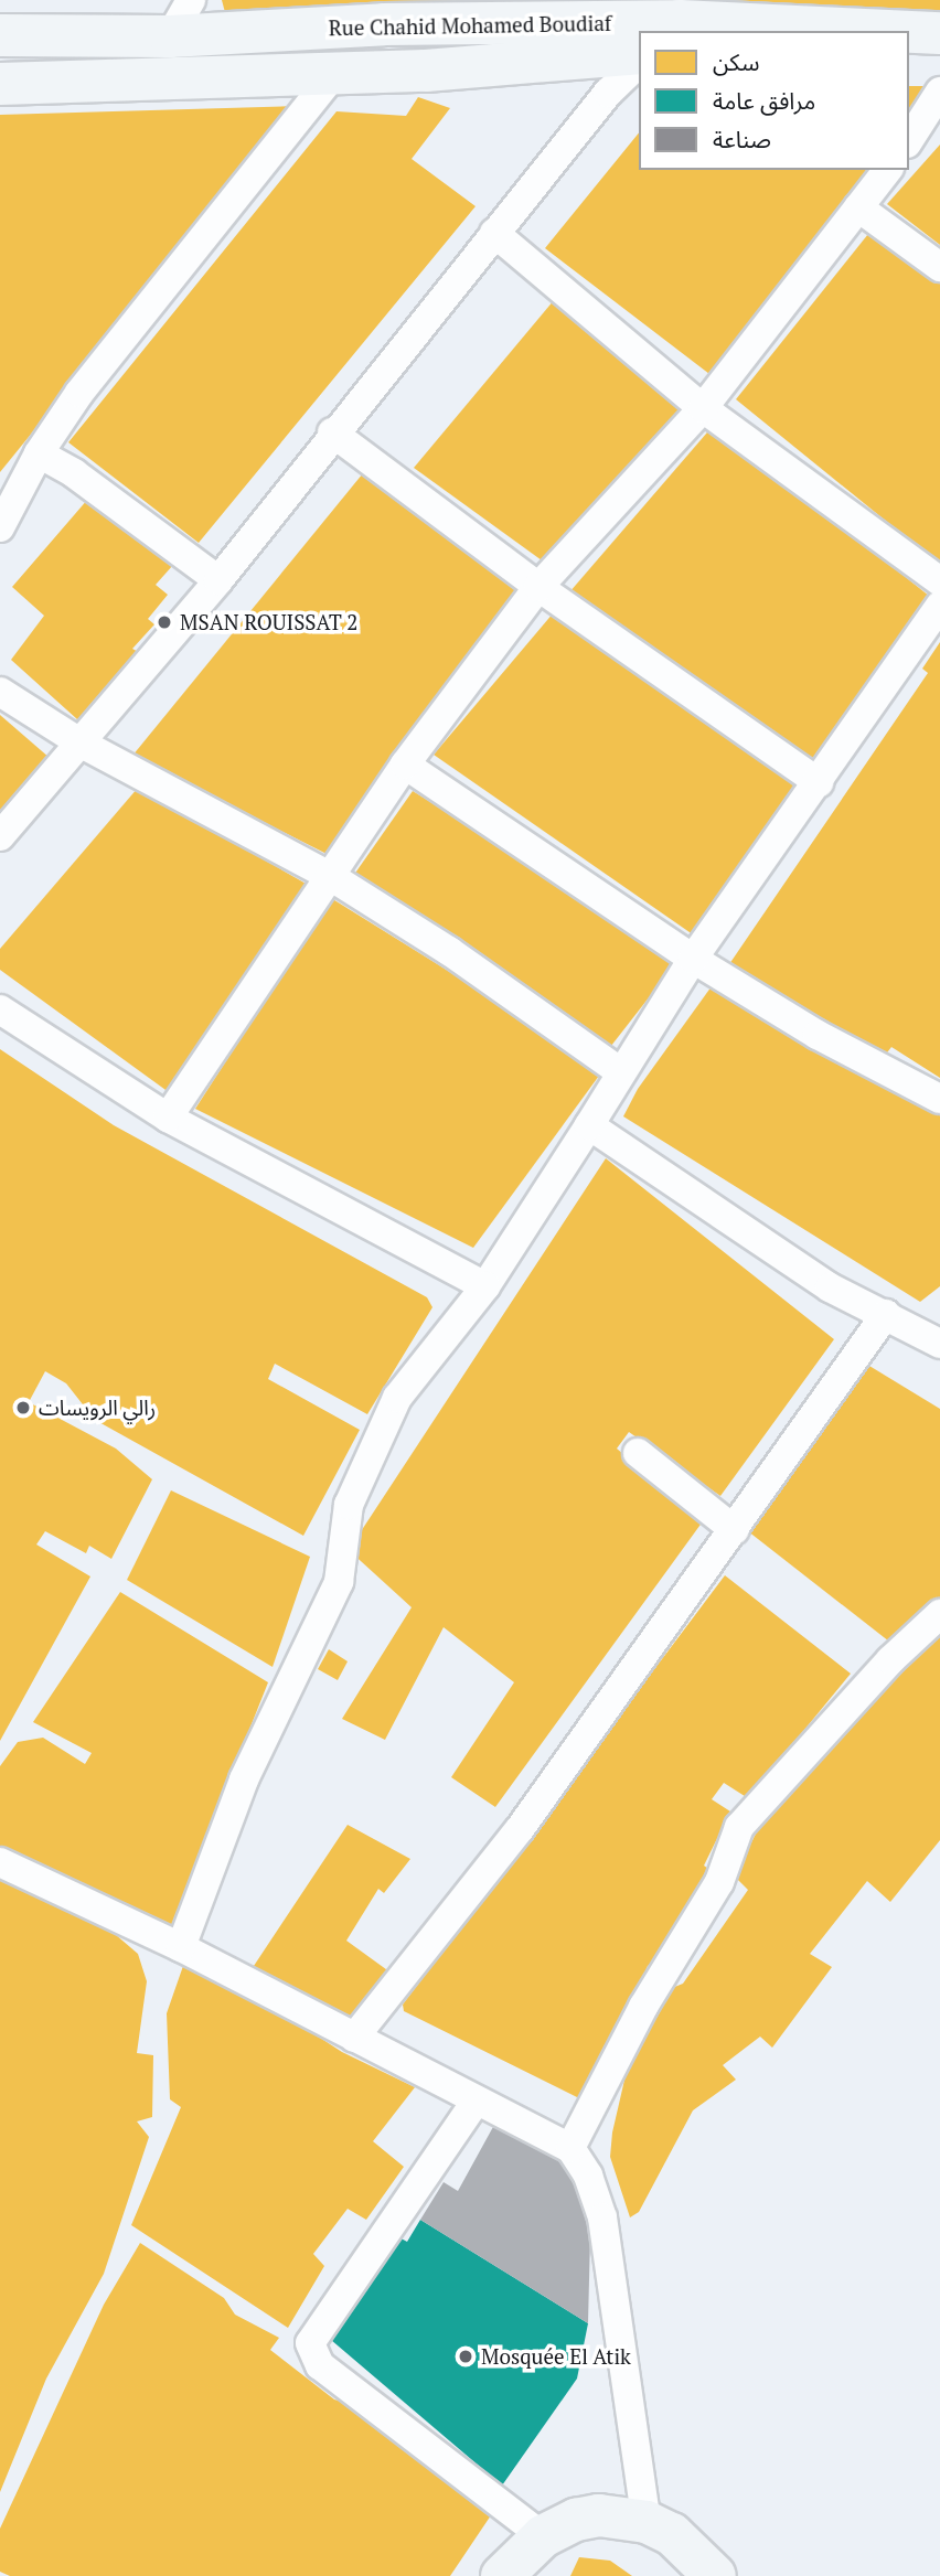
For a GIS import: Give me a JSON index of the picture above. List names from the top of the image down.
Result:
{
  "streets": {
    "main road": ["Rue Chahid Mohamed Boudiaf"]
  },
  "places": ["MSAN ROUISSAT 2", "رالي الرويسات", "Mosquée El Atik"],
  "legend": ["سكن", "مرافق عامة", "صناعة"]
}
